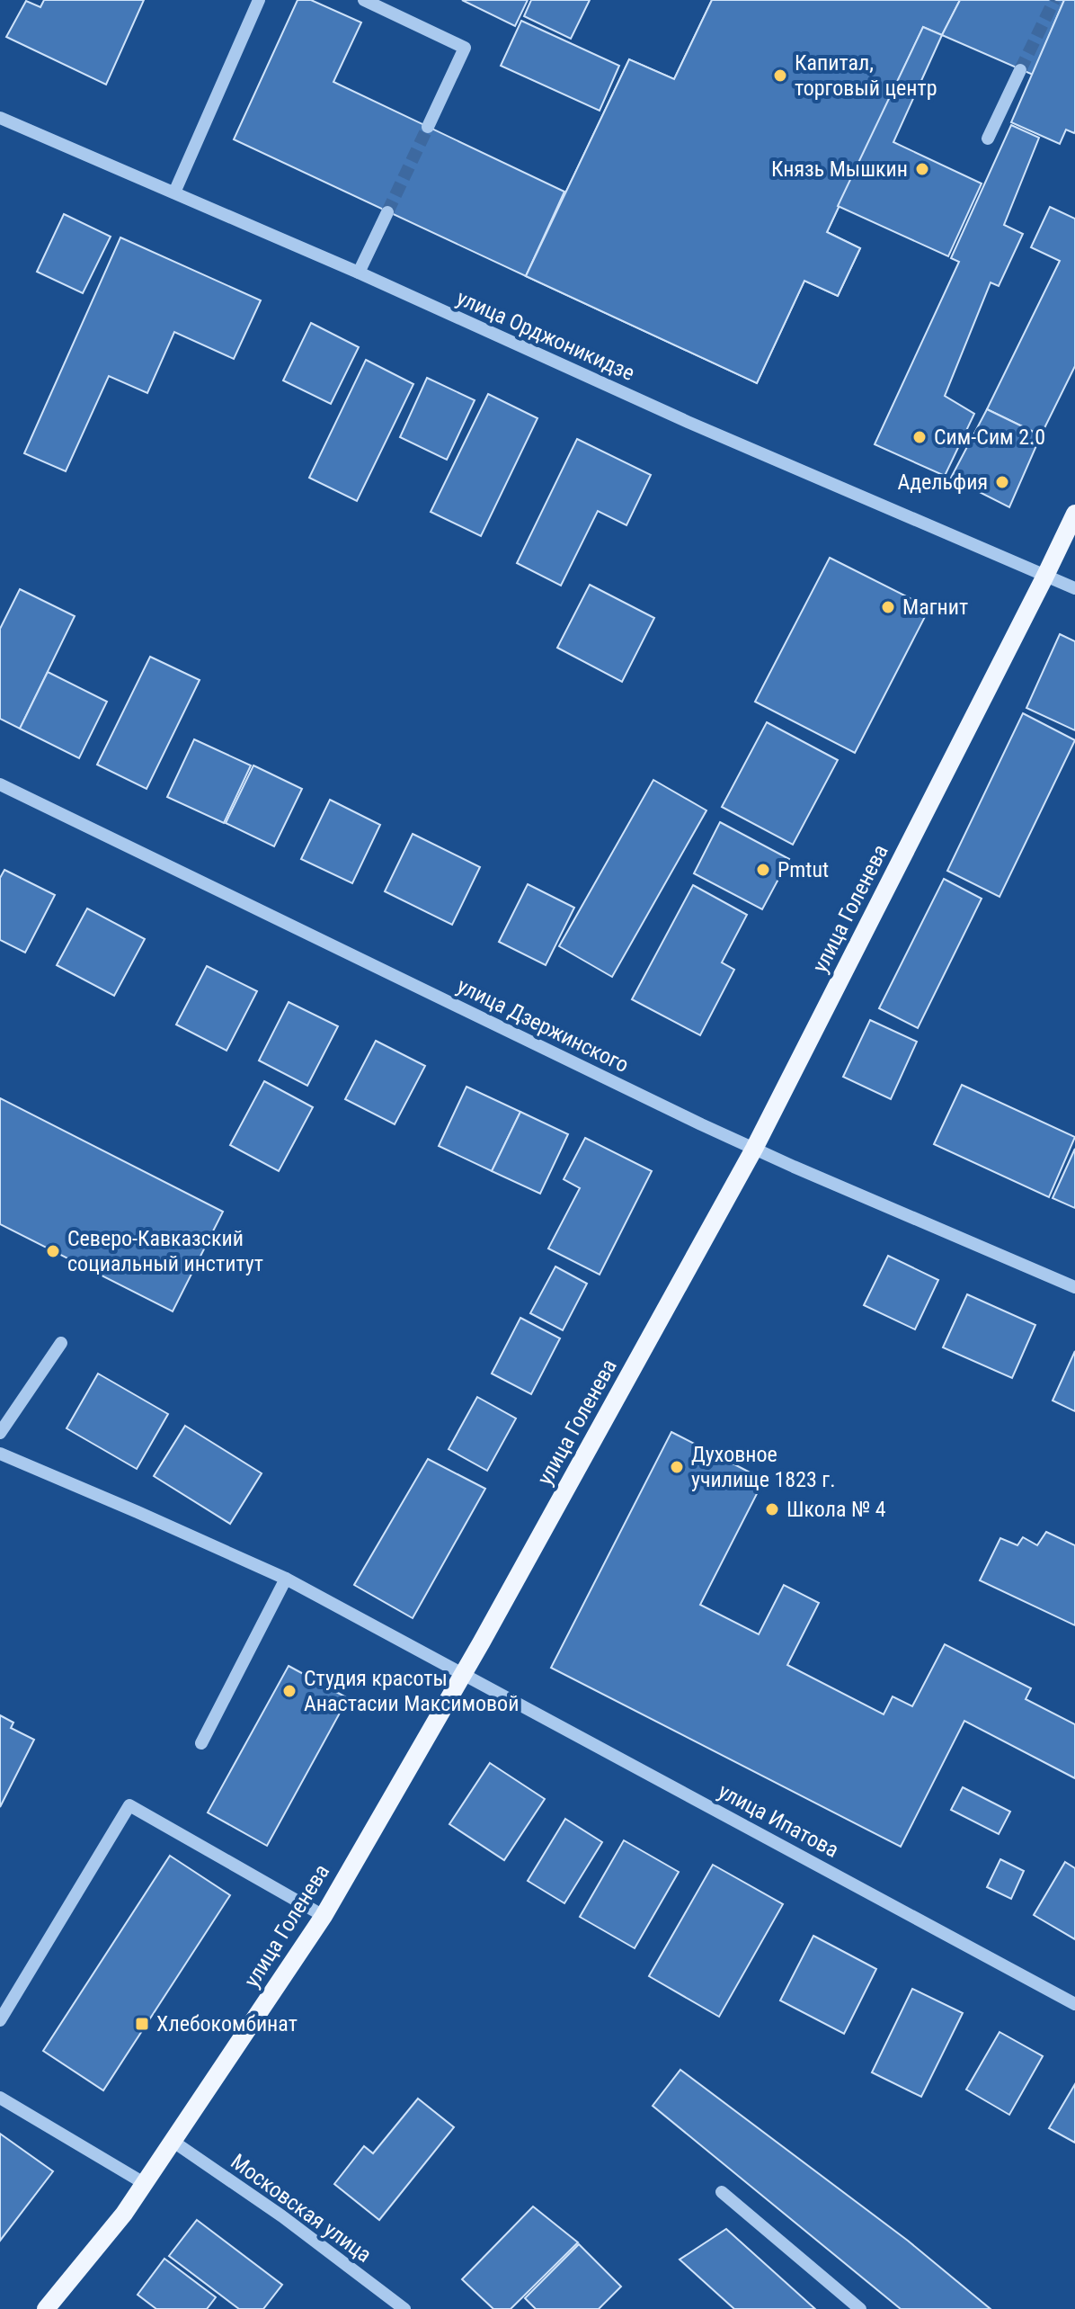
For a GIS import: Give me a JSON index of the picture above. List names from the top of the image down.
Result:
{
  "streets": {
    "main road": ["улица Голенева"],
    "street": [
      "улица Орджоникидзе",
      "улица Дзержинского",
      "улица Ипатова",
      "Московская улица"
    ]
  },
  "crossings": [
    ["улица Орджоникидзе", "улица Голенева"],
    ["улица Голенева", "улица Дзержинского"],
    ["улица Голенева", "улица Ипатова"],
    ["улица Голенева", "Московская улица"]
  ],
  "places": {
    "other": [
      "Капитал, торговый центр",
      "Князь Мышкин",
      "Сим-Сим 2.0",
      "Адельфия",
      "Магнит",
      "Pmtut",
      "Северо-Кавказский социальный институт",
      "Духовное училище 1823 г.",
      "Школа № 4",
      "Студия красоты Анастасии Максимовой"
    ],
    "transit": ["Хлебокомбинат"]
  }
}
